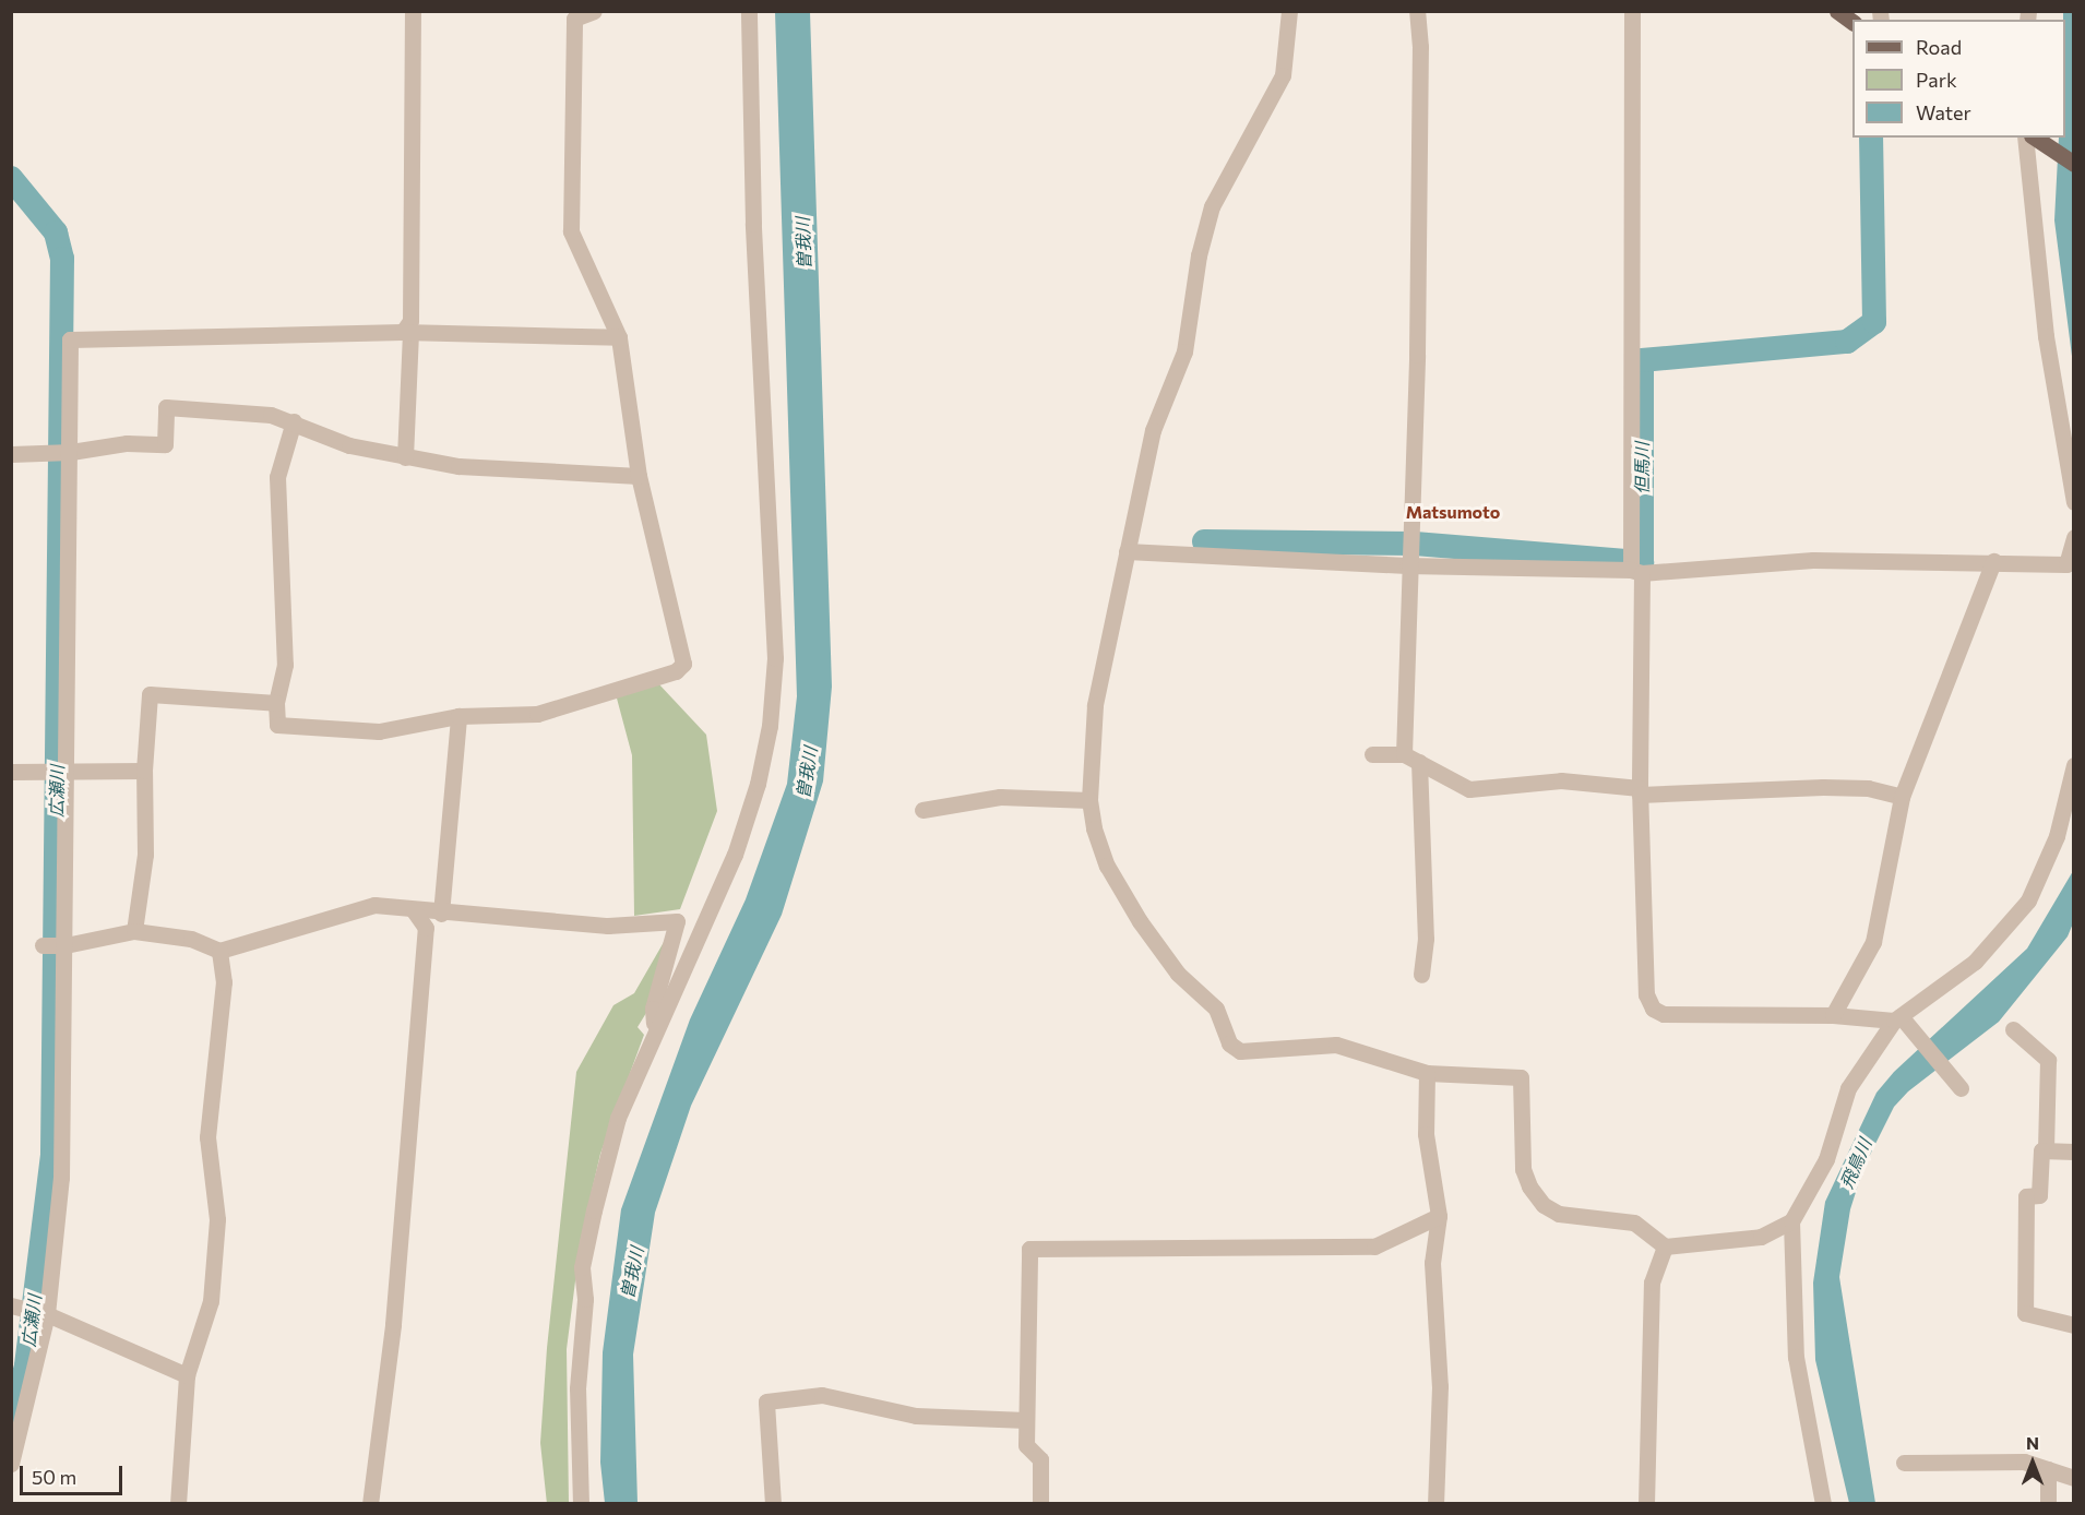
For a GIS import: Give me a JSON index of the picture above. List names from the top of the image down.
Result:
{
  "districts": ["Matsumoto"],
  "water": [
    "曽我川",
    "但馬川",
    "広瀬川",
    "飛鳥川"
  ],
  "legend": ["Road", "Park", "Water"],
  "scale_bar": "50 m",
  "north": "top"
}
